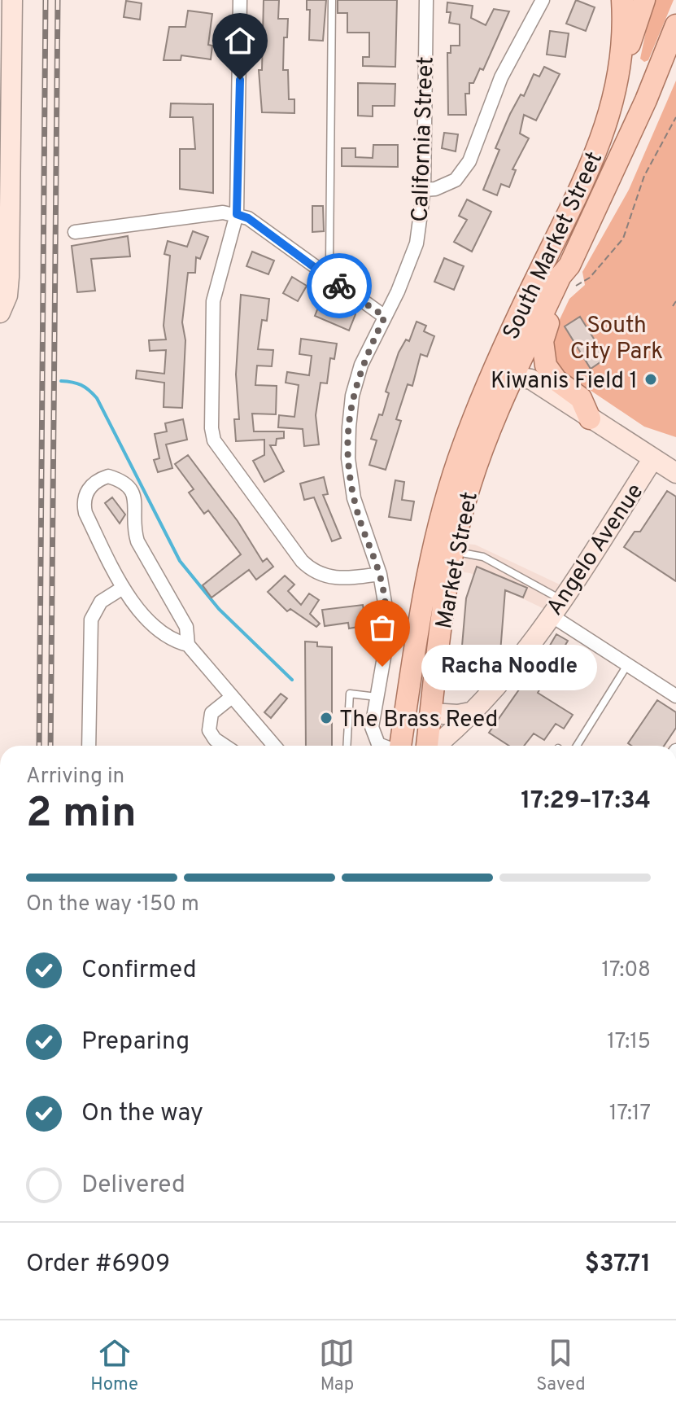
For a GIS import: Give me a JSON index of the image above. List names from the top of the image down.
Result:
{
  "streets": {
    "main road": ["South Market Street", "Market Street"],
    "street": ["California Street", "Angelo Avenue"]
  },
  "crossings": [
    ["South Market Street", "Market Street"]
  ],
  "parks": ["South City Park"],
  "places": ["Kiwanis Field 1", "Racha Noodle", "The Brass Reed"],
  "page": {
    "bubble": "Racha Noodle",
    "heading": ["2 min", "Arriving in", "17:29–17:34"],
    "panel": ["Order #6909", "$37.71"],
    "bar": "On the way · 150 m",
    "list": [
      ["Confirmed", "17:08"],
      ["Preparing", "17:15"],
      ["On the way", "17:17"],
      "Delivered"
    ],
    "tabs": ["Home", "Map", "Saved"]
  }
}
